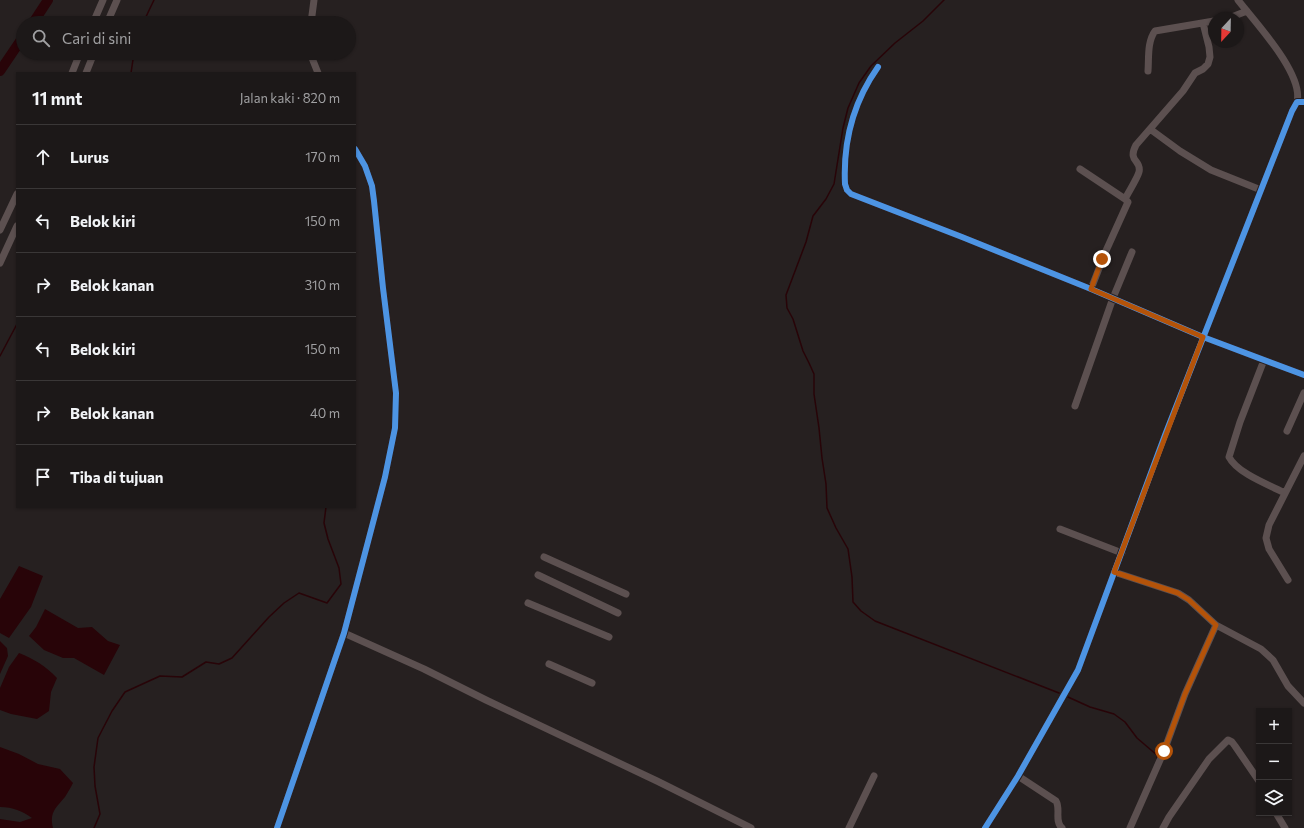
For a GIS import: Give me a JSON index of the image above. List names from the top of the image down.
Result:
{
  "north": "bottom",
  "page": {
    "search": "Cari di sini",
    "heading": ["11 mnt", "Jalan kaki · 820 m"],
    "list": [
      ["Lurus", "170 m"],
      ["Belok kiri", "150 m"],
      ["Belok kanan", "310 m"],
      ["Belok kiri", "150 m"],
      ["Belok kanan", "40 m"],
      "Tiba di tujuan"
    ],
    "map_buttons": ["+", "−"]
  }
}
